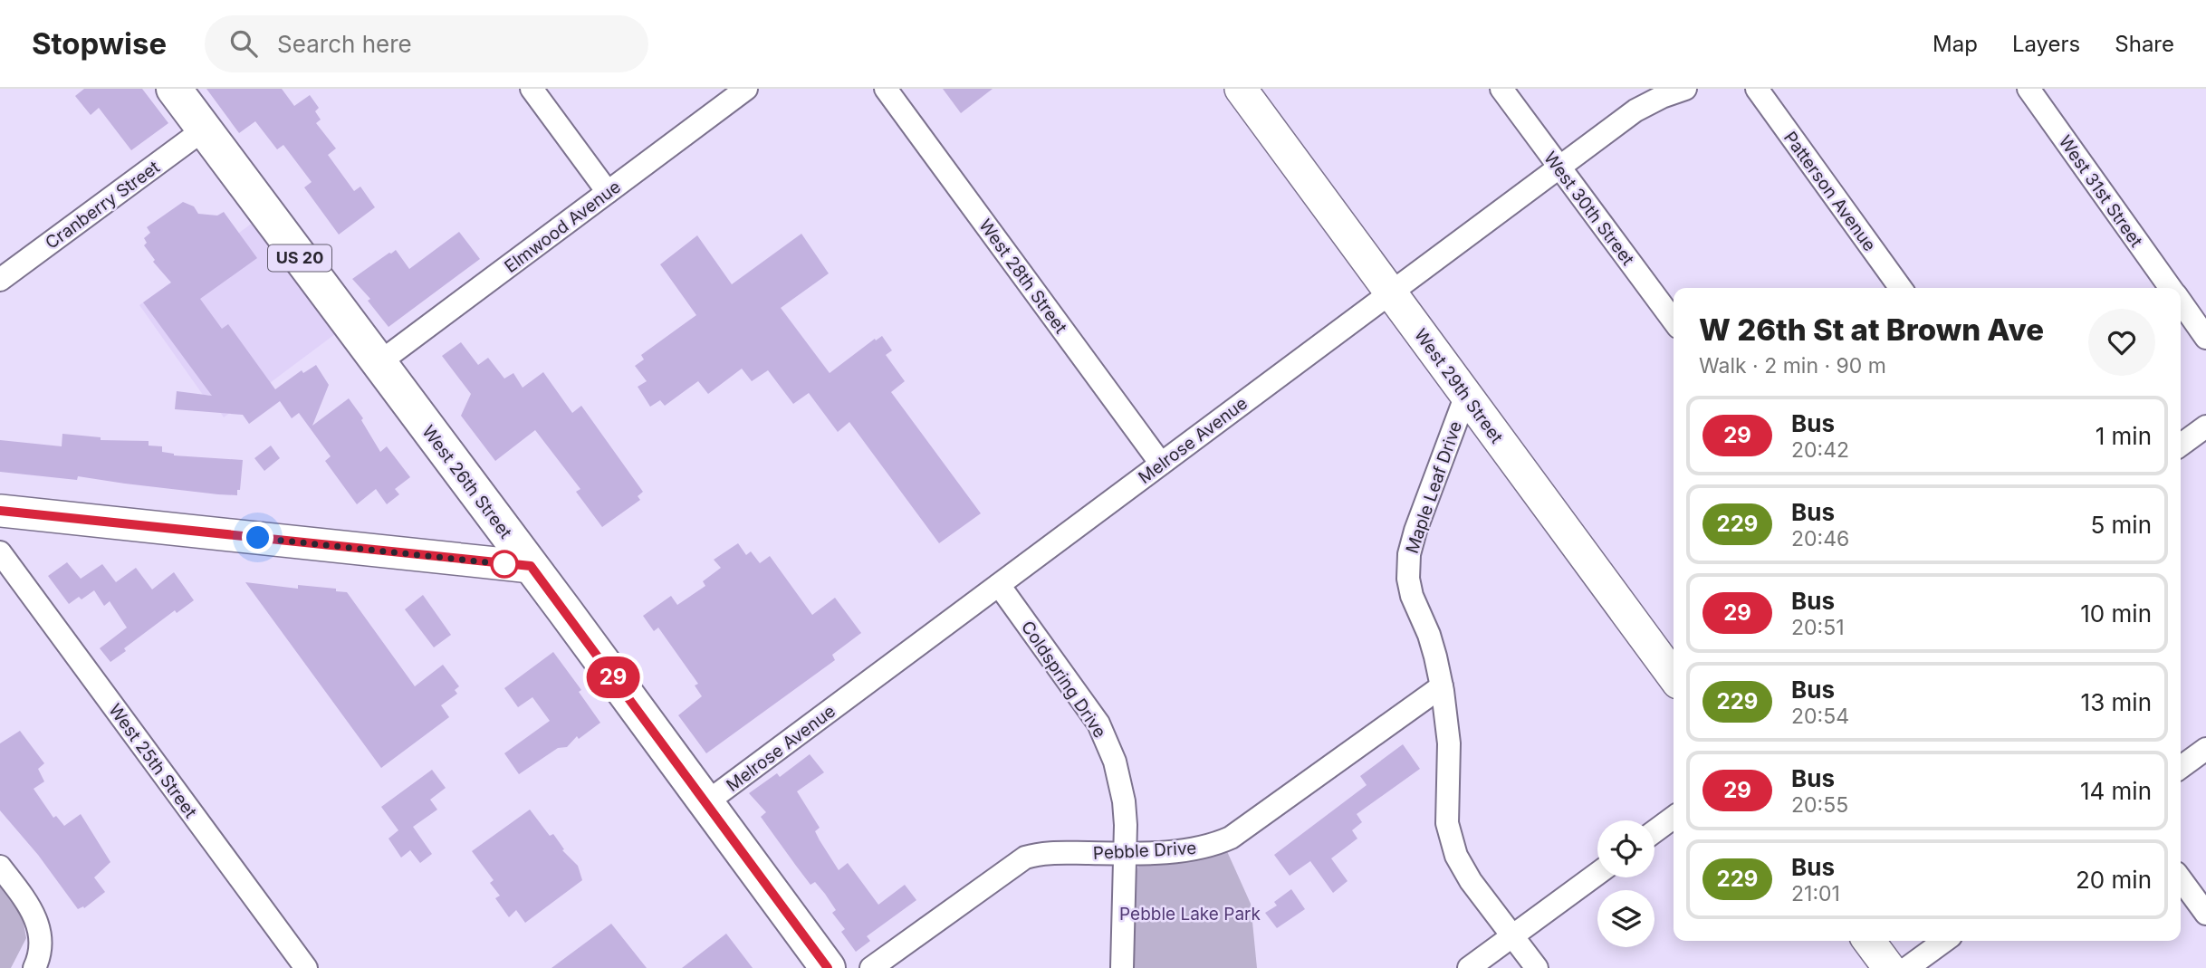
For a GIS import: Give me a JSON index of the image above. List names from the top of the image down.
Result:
{
  "streets": {
    "main road": ["US 20", "West 26th Street"],
    "street": [
      "Patterson Avenue",
      "West 31st Street",
      "Cranberry Street",
      "West 30th Street",
      "Elmwood Avenue",
      "West 28th Street",
      "West 29th Street",
      "Melrose Avenue",
      "Maple Leaf Drive",
      "Coldspring Drive",
      "West 25th Street",
      "Pebble Drive"
    ]
  },
  "crossings": [
    ["Cranberry Street", "West 26th Street"],
    ["West 30th Street", "Melrose Avenue"],
    ["Elmwood Avenue", "West 26th Street"],
    ["West 28th Street", "Melrose Avenue"],
    ["West 29th Street", "Melrose Avenue"],
    ["West 29th Street", "Maple Leaf Drive"],
    ["Melrose Avenue", "West 26th Street"],
    ["Melrose Avenue", "Coldspring Drive"],
    ["Maple Leaf Drive", "Pebble Drive"],
    ["Coldspring Drive", "Pebble Drive"]
  ],
  "parks": ["Pebble Lake Park"],
  "lines": ["bus line 29"],
  "page": {
    "header": "Stopwise",
    "search": "Search here",
    "nav": ["Map", "Layers", "Share"],
    "on_map": "29",
    "heading": ["W 26th St at Brown Ave", "Walk · 2 min · 90 m"],
    "list": [
      {
        "mark": "29",
        "name": "Bus",
        "note": "20:42",
        "value": "1 min"
      },
      {
        "mark": "229",
        "name": "Bus",
        "note": "20:46",
        "value": "5 min"
      },
      {
        "mark": "29",
        "name": "Bus",
        "note": "20:51",
        "value": "10 min"
      },
      {
        "mark": "229",
        "name": "Bus",
        "note": "20:54",
        "value": "13 min"
      },
      {
        "mark": "29",
        "name": "Bus",
        "note": "20:55",
        "value": "14 min"
      },
      {
        "mark": "229",
        "name": "Bus",
        "note": "21:01",
        "value": "20 min"
      }
    ]
  }
}
